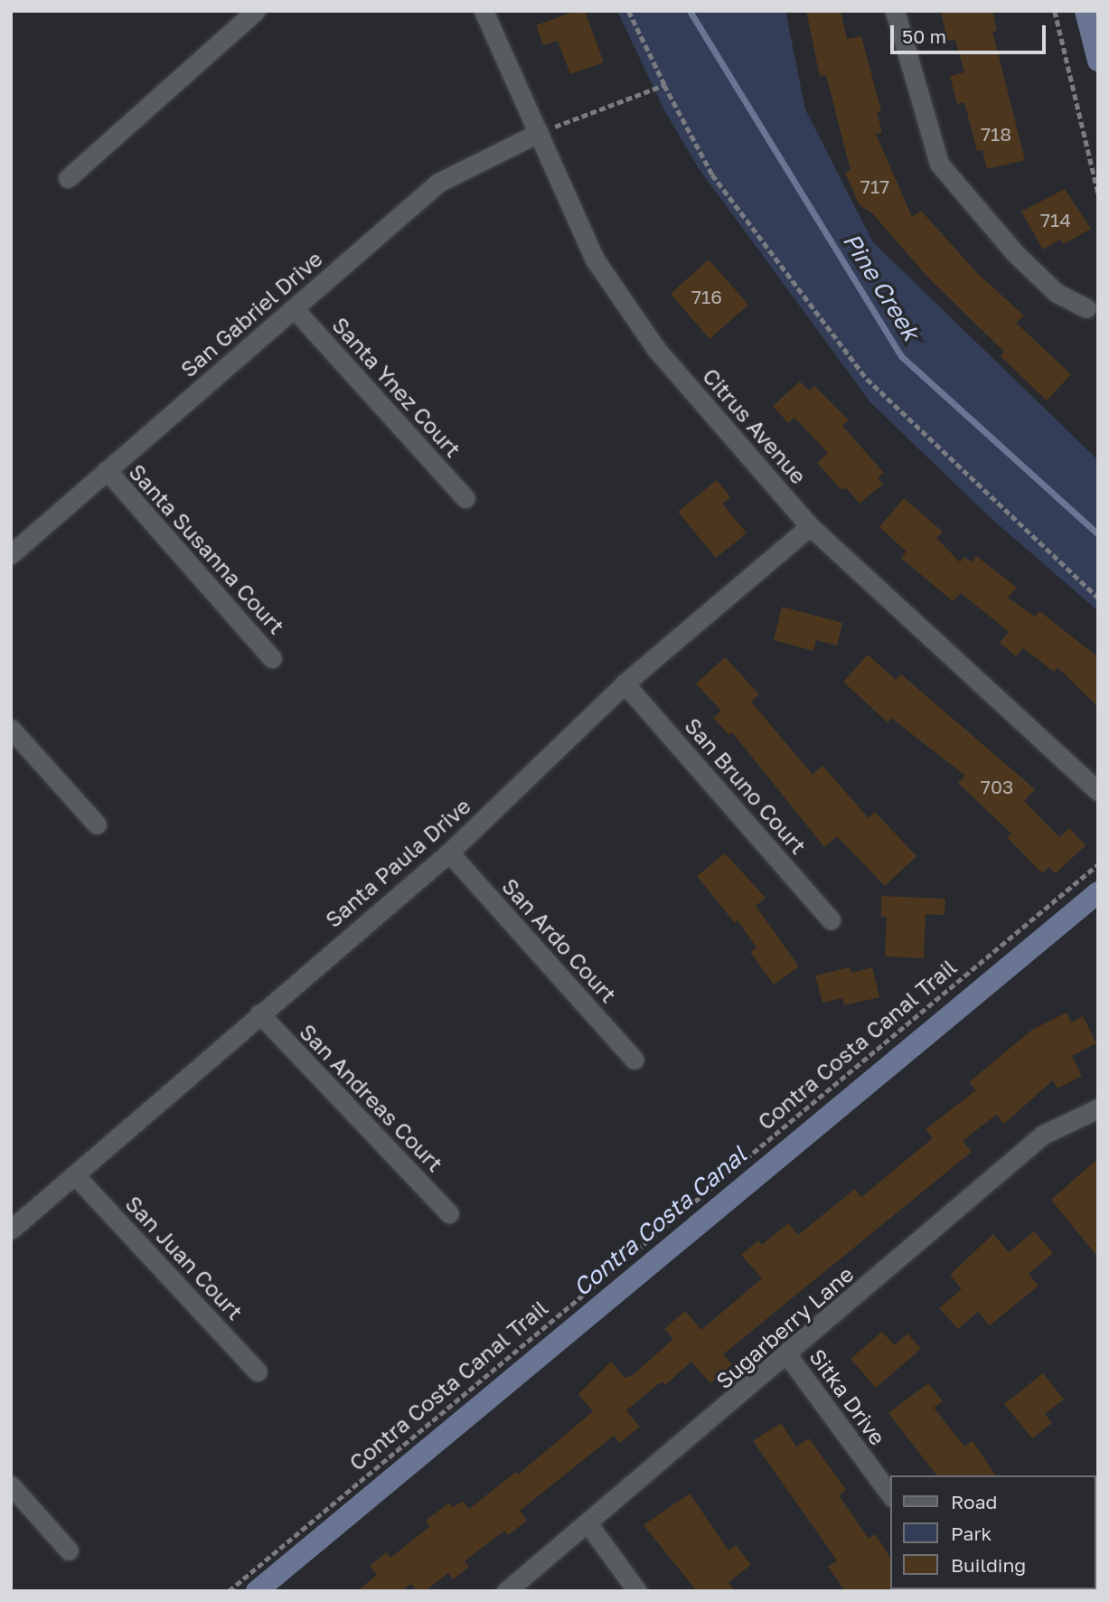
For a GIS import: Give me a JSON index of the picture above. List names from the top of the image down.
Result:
{
  "streets": {
    "street": [
      "San Gabriel Drive",
      "Santa Ynez Court",
      "Citrus Avenue",
      "Santa Susanna Court",
      "San Bruno Court",
      "Santa Paula Drive",
      "San Ardo Court",
      "San Andreas Court",
      "San Juan Court",
      "Sugarberry Lane",
      "Sitka Drive"
    ],
    "path": ["Contra Costa Canal Trail"]
  },
  "crossings": [
    ["San Gabriel Drive", "Santa Ynez Court"],
    ["San Gabriel Drive", "Citrus Avenue"],
    ["San Gabriel Drive", "Santa Susanna Court"],
    ["Citrus Avenue", "Santa Paula Drive"],
    ["San Bruno Court", "Santa Paula Drive"],
    ["Santa Paula Drive", "San Ardo Court"],
    ["Santa Paula Drive", "San Andreas Court"],
    ["Santa Paula Drive", "San Juan Court"],
    ["Sugarberry Lane", "Sitka Drive"]
  ],
  "water": ["Pine Creek", "Contra Costa Canal"],
  "house_numbers": [
    "718",
    "717",
    "714",
    "716",
    "703"
  ],
  "legend": ["Road", "Park", "Building"],
  "scale_bar": "50 m"
}
